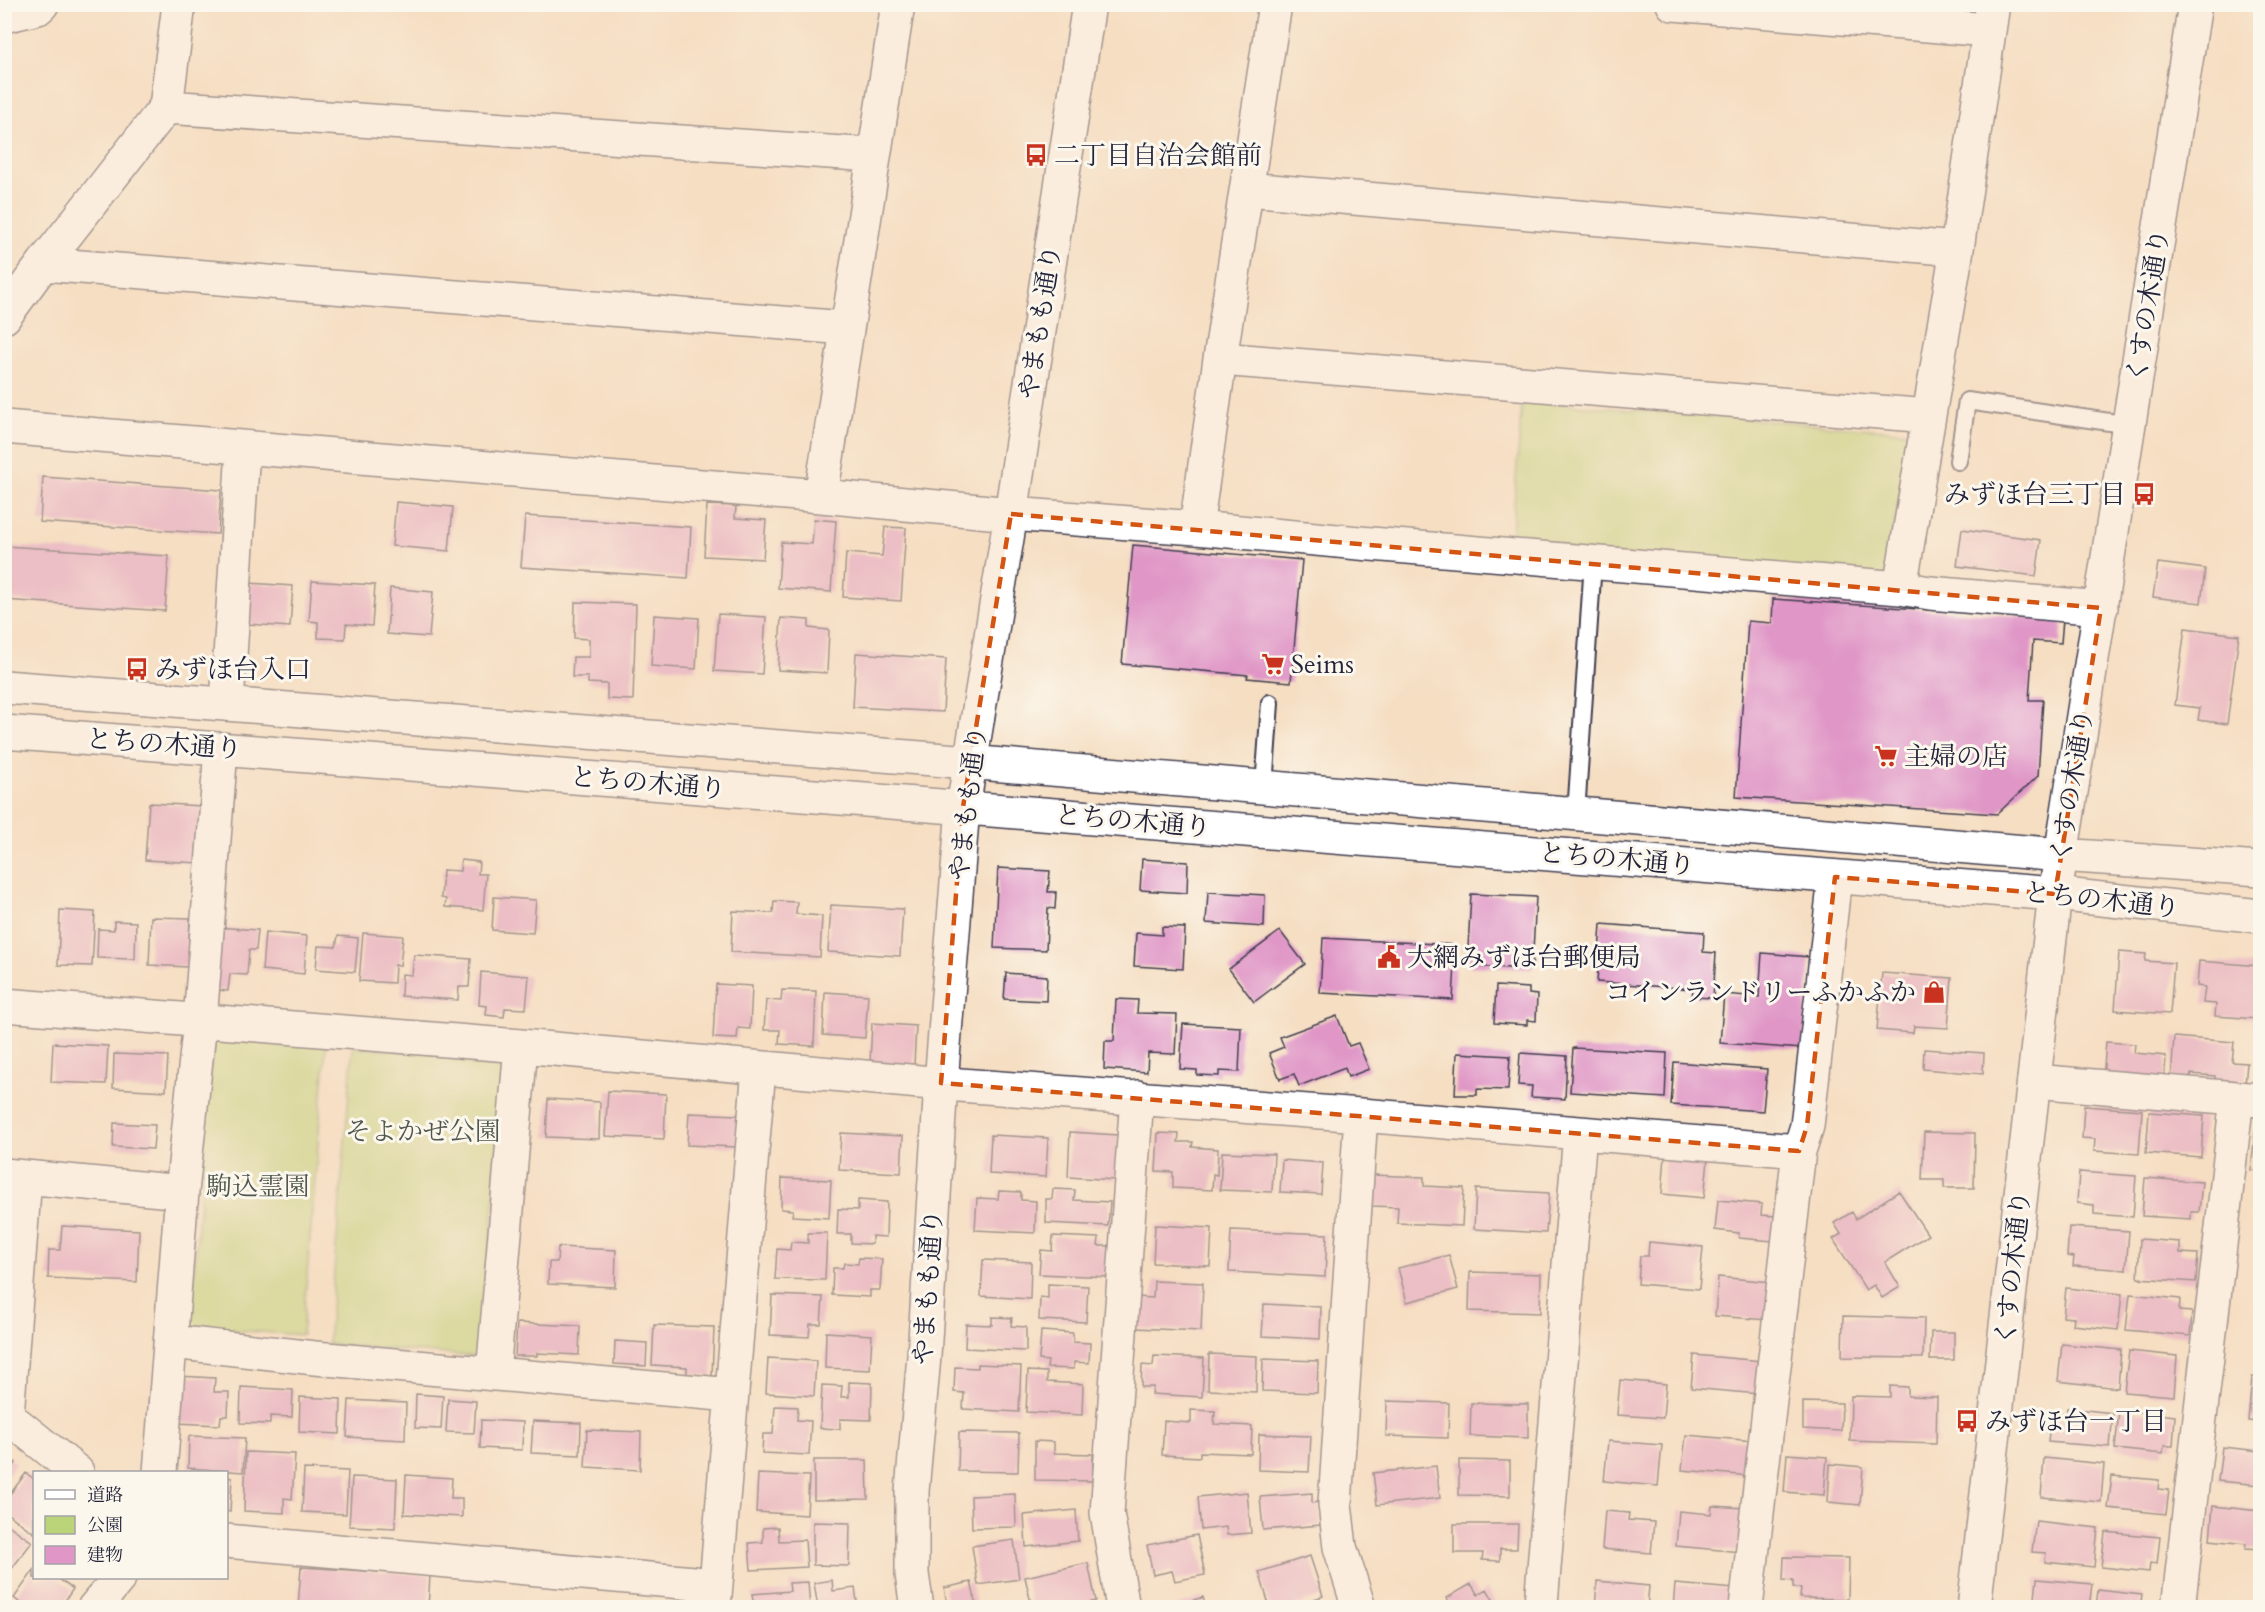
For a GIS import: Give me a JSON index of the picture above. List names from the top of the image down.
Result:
{
  "streets": {
    "street": ["くすの木通り", "やまもも通り", "とちの木通り"]
  },
  "crossings": [
    ["くすの木通り", "とちの木通り"],
    ["やまもも通り", "とちの木通り"]
  ],
  "parks": ["そよかぜ公園", "駒込霊園"],
  "places": {
    "bus stop": [
      "二丁目自治会館前",
      "みずほ台三丁目",
      "みずほ台入口",
      "みずほ台一丁目"
    ],
    "supermarket": ["Seims", "主婦の店"],
    "public building": ["大網みずほ台郵便局"],
    "shop": ["コインランドリーふかふか"]
  },
  "legend": ["道路", "公園", "建物"]
}
